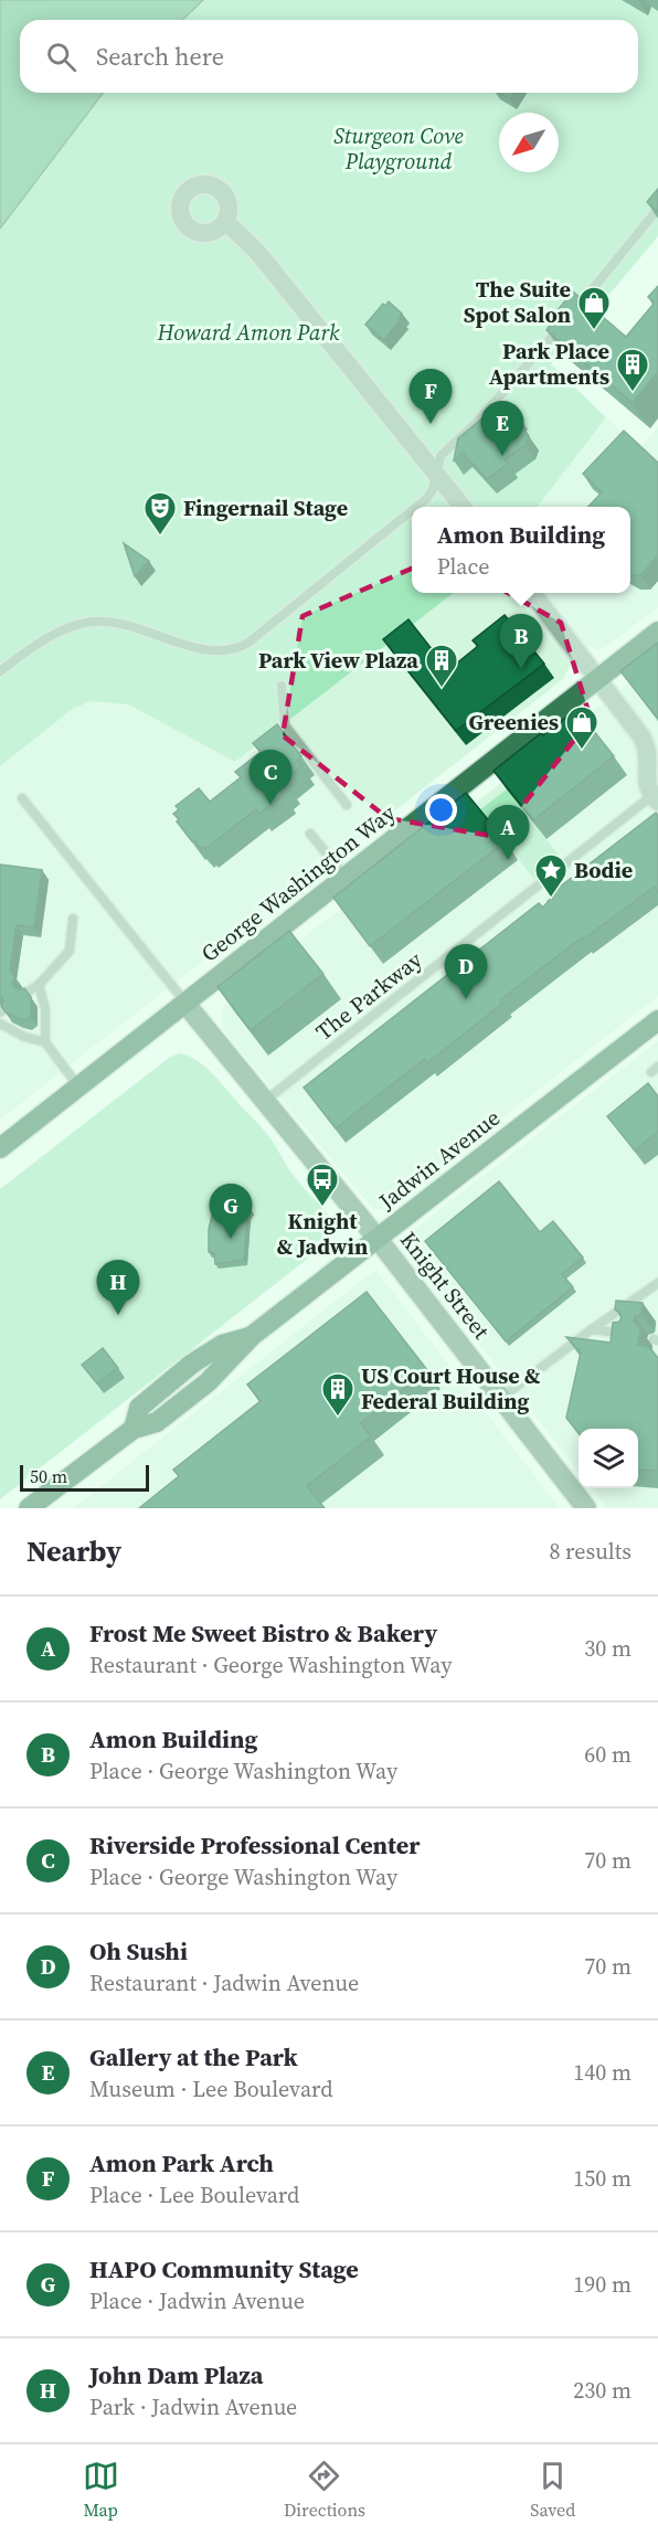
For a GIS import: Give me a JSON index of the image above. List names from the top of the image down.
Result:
{
  "streets": {
    "main road": ["George Washington Way", "Jadwin Avenue"],
    "street": ["Knight Street"],
    "lane": ["The Parkway"]
  },
  "crossings": [
    ["George Washington Way", "Knight Street"],
    ["The Parkway", "Knight Street"],
    ["Jadwin Avenue", "Knight Street"]
  ],
  "parks": ["Sturgeon Cove Playground", "Howard Amon Park"],
  "places": {
    "shop": ["The Suite Spot Salon", "Greenies"],
    "building": ["Park Place Apartments", "Park View Plaza", "US Court House & Federal Building"],
    "theatre": ["Fingernail Stage"],
    "place": ["Bodie"],
    "bus stop": ["Knight & Jadwin"]
  },
  "scale_bar": "50 m",
  "north": "bottom left",
  "page": {
    "search": "Search here",
    "pins": [
      "F",
      "E",
      "B",
      "C",
      "A",
      "D",
      "G",
      "H"
    ],
    "popup": ["Amon Building", "Place"],
    "scale": "50 m",
    "heading": ["Nearby", "8 results"],
    "list": [
      {
        "mark": "A",
        "name": "Frost Me Sweet Bistro & Bakery",
        "note": "Restaurant · George Washington Way",
        "value": "30 m"
      },
      {
        "mark": "B",
        "name": "Amon Building",
        "note": "Place · George Washington Way",
        "value": "60 m"
      },
      {
        "mark": "C",
        "name": "Riverside Professional Center",
        "note": "Place · George Washington Way",
        "value": "70 m"
      },
      {
        "mark": "D",
        "name": "Oh Sushi",
        "note": "Restaurant · Jadwin Avenue",
        "value": "70 m"
      },
      {
        "mark": "E",
        "name": "Gallery at the Park",
        "note": "Museum · Lee Boulevard",
        "value": "140 m"
      },
      {
        "mark": "F",
        "name": "Amon Park Arch",
        "note": "Place · Lee Boulevard",
        "value": "150 m"
      },
      {
        "mark": "G",
        "name": "HAPO Community Stage",
        "note": "Place · Jadwin Avenue",
        "value": "190 m"
      },
      {
        "mark": "H",
        "name": "John Dam Plaza",
        "note": "Park · Jadwin Avenue",
        "value": "230 m"
      }
    ],
    "nav": ["Map", "Directions", "Saved"]
  }
}
